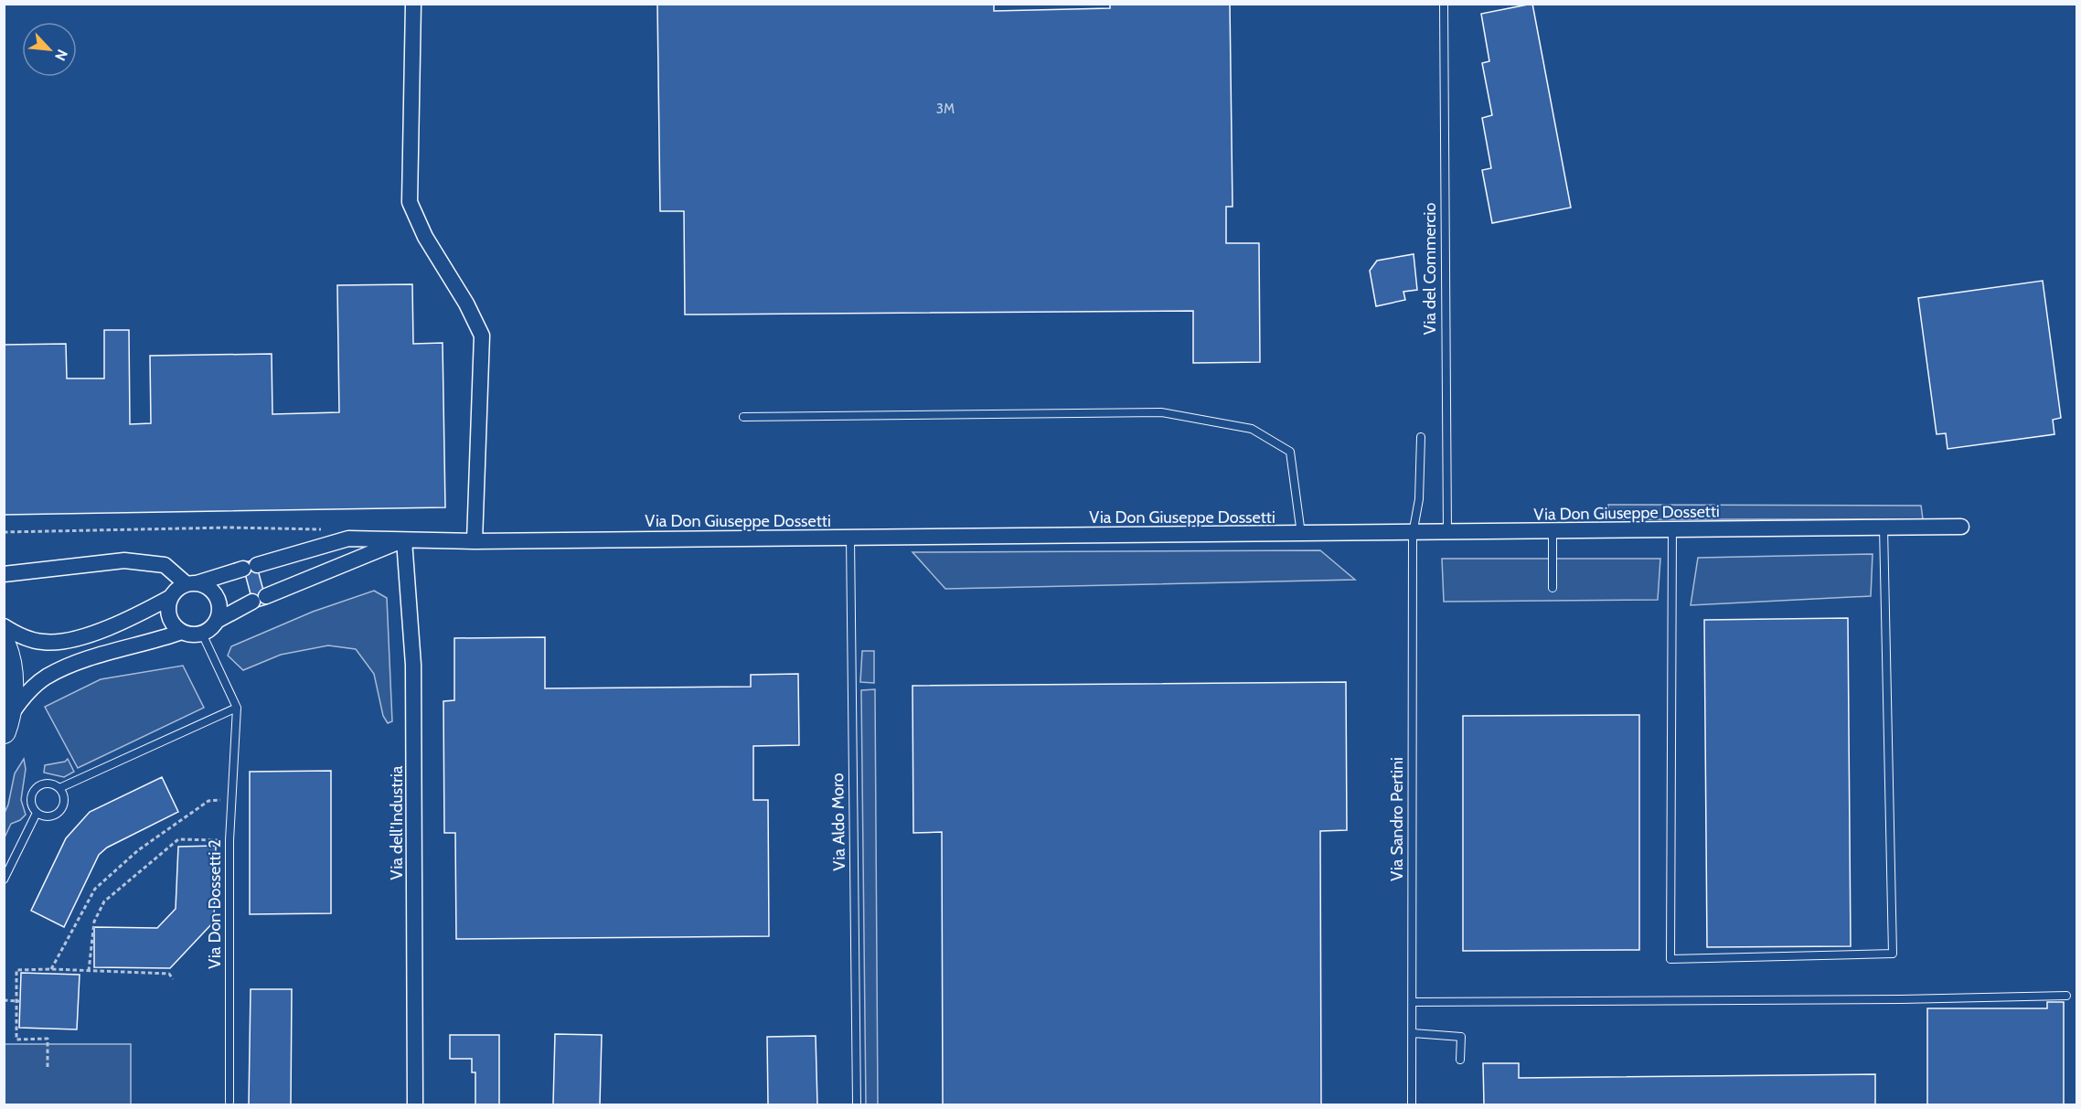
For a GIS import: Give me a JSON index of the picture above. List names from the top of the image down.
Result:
{
  "streets": {
    "street": ["Via Don Giuseppe Dossetti", "Via dell’Industria"],
    "lane": [
      "Via del Commercio",
      "Via Sandro Pertini",
      "Via Aldo Moro",
      "Via Don Dossetti 2"
    ]
  },
  "crossings": [
    ["Via del Commercio", "Via Don Giuseppe Dossetti"],
    ["Via Don Giuseppe Dossetti", "Via Sandro Pertini"],
    ["Via Don Giuseppe Dossetti", "Via Aldo Moro"],
    ["Via Don Giuseppe Dossetti", "Via dell’Industria"],
    ["Via Don Giuseppe Dossetti", "Via Don Dossetti 2"]
  ],
  "house_numbers": ["3M"],
  "north": "bottom right"
}
